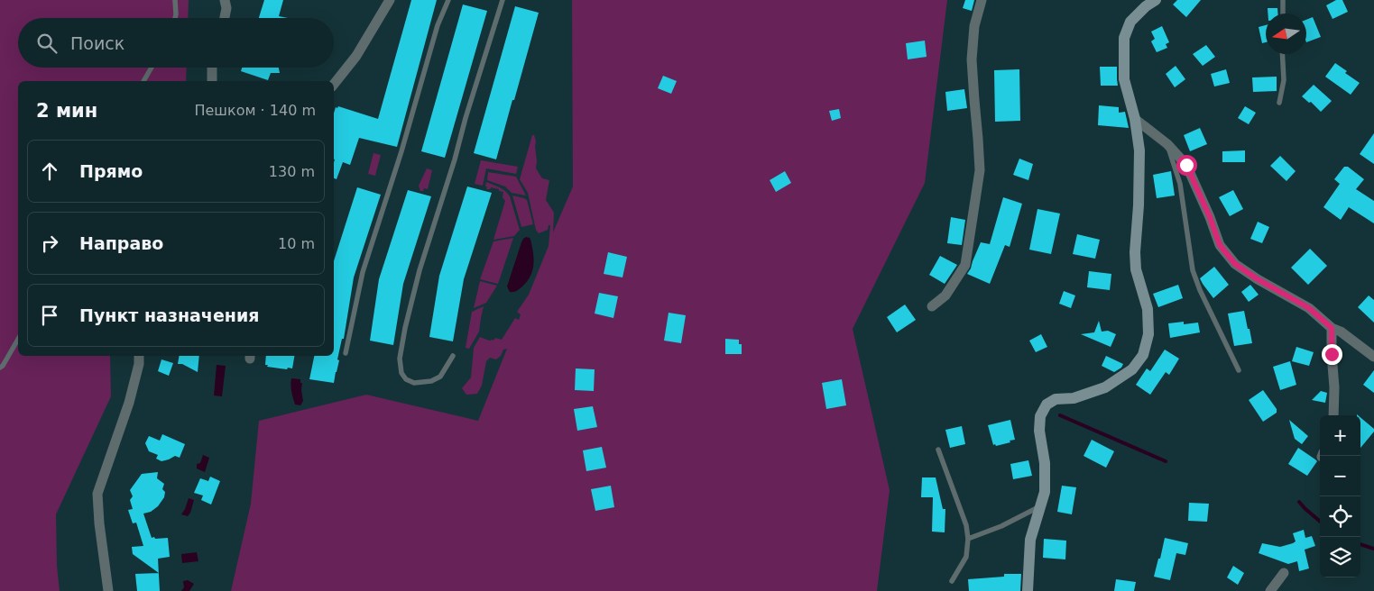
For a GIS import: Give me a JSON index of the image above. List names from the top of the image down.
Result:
{
  "north": "left",
  "page": {
    "search": "Поиск",
    "heading": ["2 мин", "Пешком · 140 m"],
    "list": [
      ["Прямо", "130 m"],
      ["Направо", "10 m"],
      "Пункт назначения"
    ],
    "map_buttons": ["+", "−"]
  }
}
